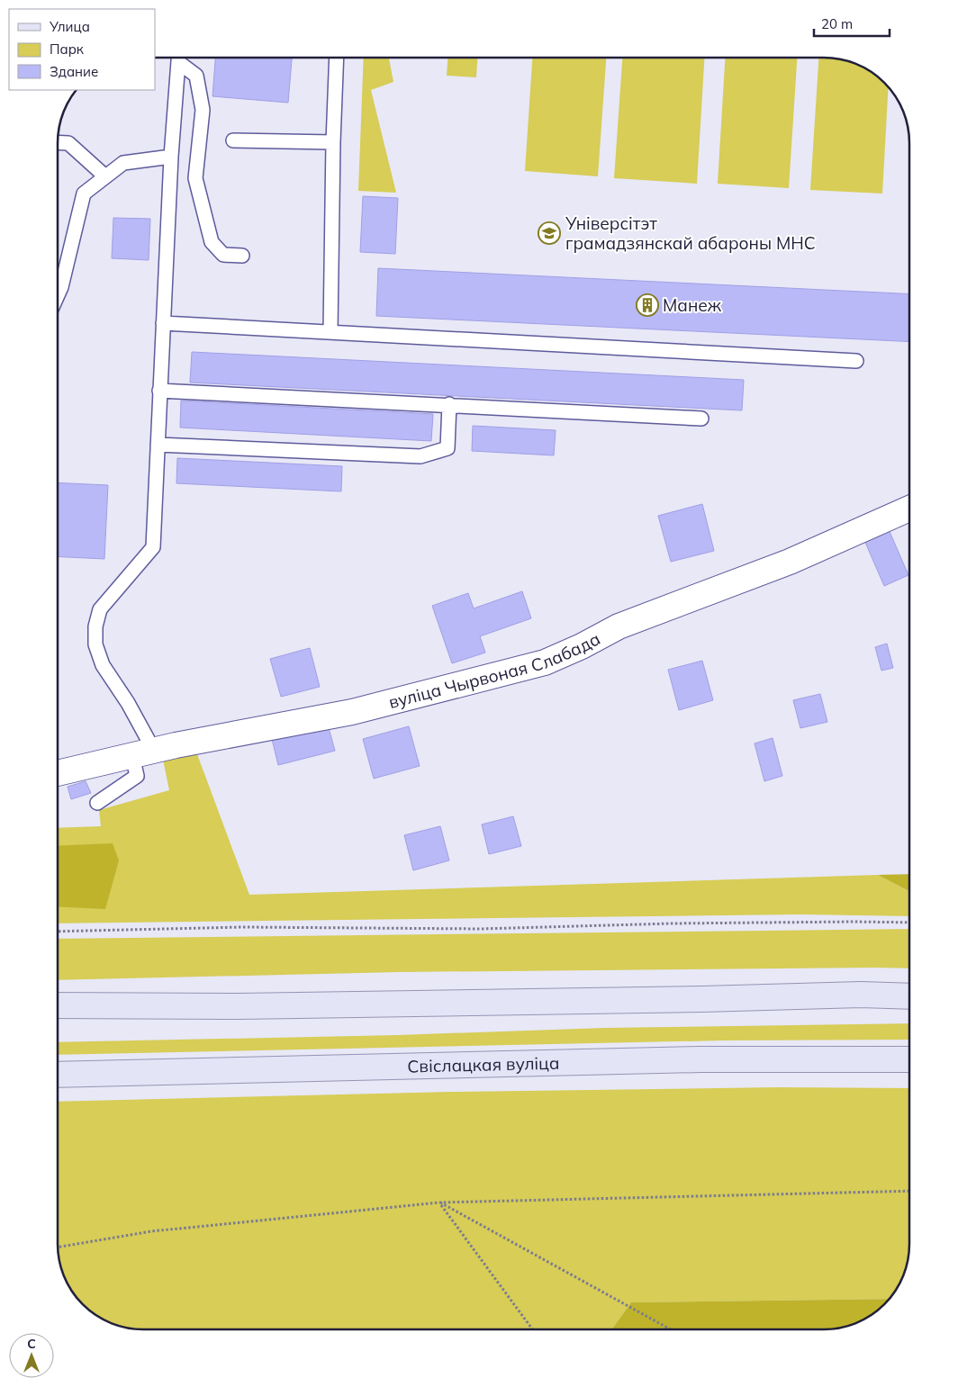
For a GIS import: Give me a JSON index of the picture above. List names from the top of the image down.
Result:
{
  "streets": {
    "main road": ["Свіслацкая вуліца"],
    "street": ["вуліца Чырвоная Слабада"]
  },
  "places": {
    "school or university": ["Універсітэт грамадзянскай абароны МНС"],
    "building": ["Манеж"]
  },
  "legend": ["Улица", "Парк", "Здание"],
  "scale_bar": "20 m",
  "north": "top"
}
